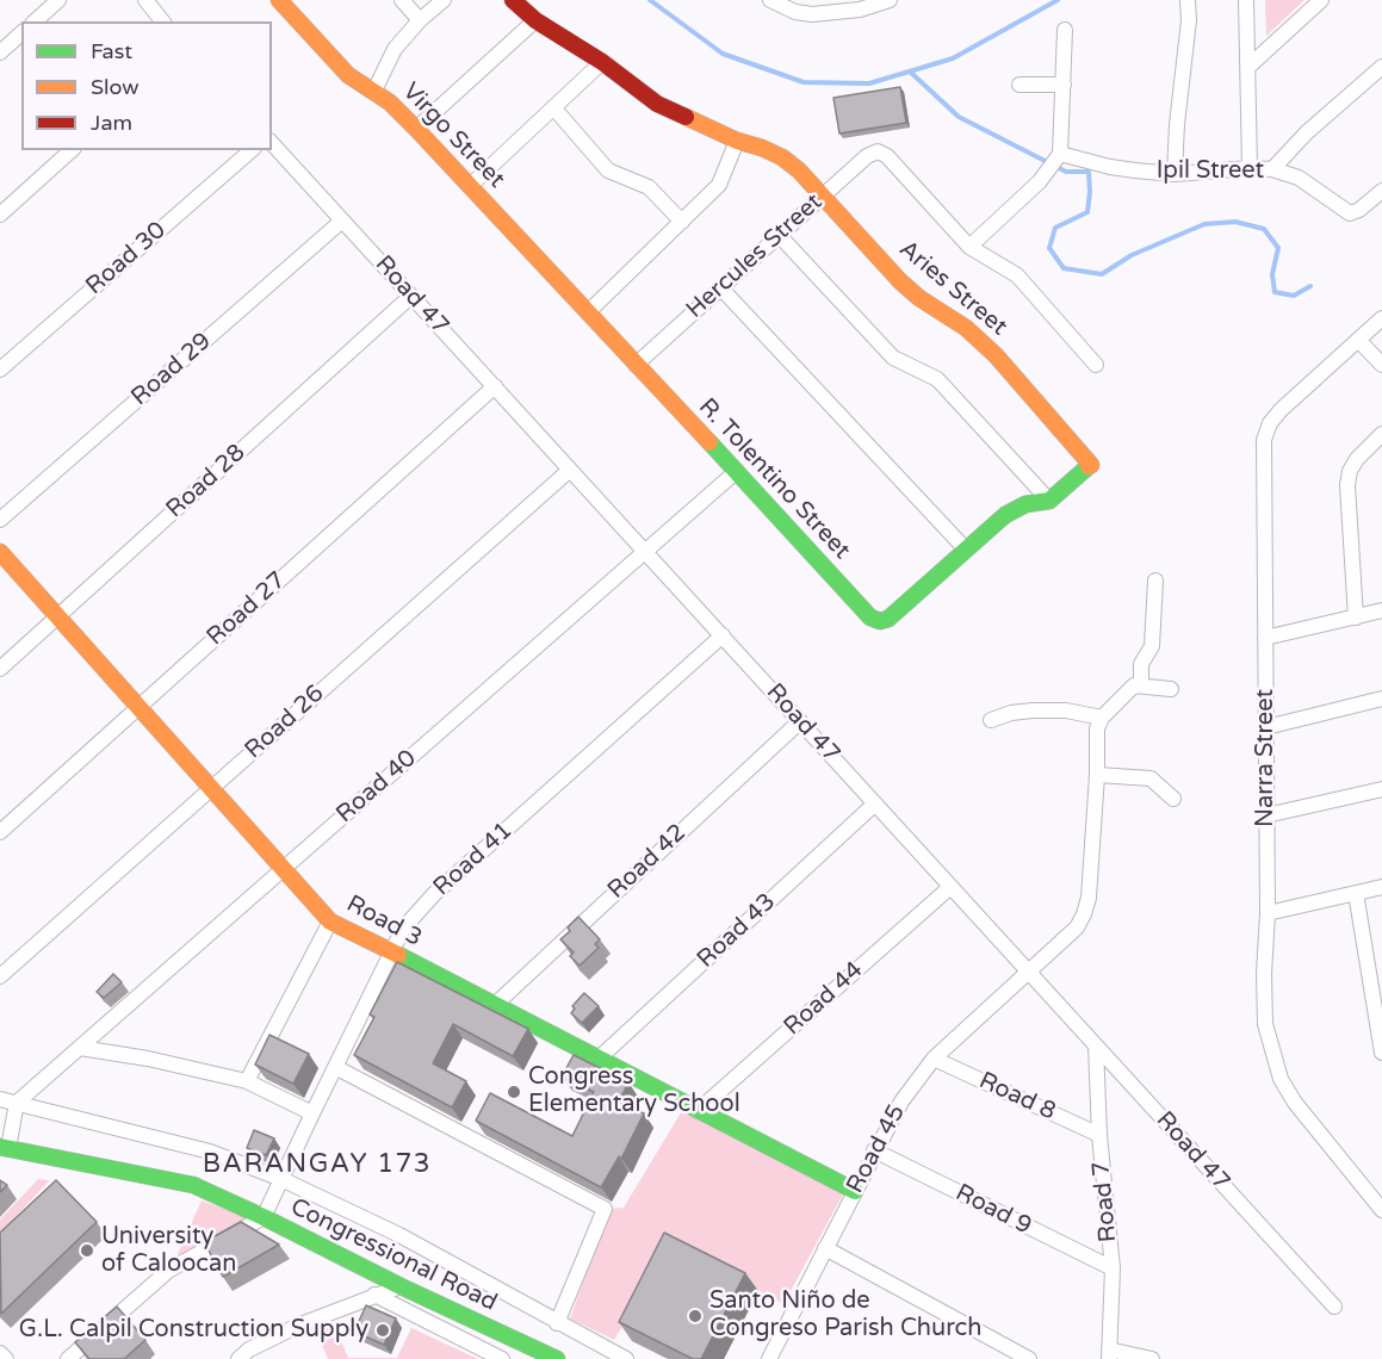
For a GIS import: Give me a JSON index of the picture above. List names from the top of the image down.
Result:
{
  "streets": {
    "street": [
      "Virgo Street",
      "Ipil Street",
      "Hercules Street",
      "Road 30",
      "Aries Street",
      "Road 47",
      "Road 29",
      "R. Tolentino Street",
      "Road 28",
      "Road 27",
      "Road 26",
      "Narra Street",
      "Road 40",
      "Road 41",
      "Road 42",
      "Road 3",
      "Road 43",
      "Road 44",
      "Road 8",
      "Road 45",
      "Road 7",
      "Road 9",
      "Congressional Road"
    ]
  },
  "crossings": [
    ["Virgo Street", "Hercules Street"],
    ["Virgo Street", "R. Tolentino Street"],
    ["Hercules Street", "Aries Street"],
    ["Hercules Street", "R. Tolentino Street"],
    ["Road 47", "Road 29"],
    ["Road 47", "Road 28"],
    ["Road 47", "Road 27"],
    ["Road 47", "Road 26"],
    ["Road 47", "Road 40"],
    ["Road 47", "Road 41"],
    ["Road 47", "Road 42"],
    ["Road 47", "Road 43"],
    ["Road 47", "Road 44"],
    ["Road 47", "Road 45"],
    ["Road 47", "Road 7"],
    ["R. Tolentino Street", "Road 40"],
    ["Road 28", "Road 3"],
    ["Road 27", "Road 3"],
    ["Road 26", "Road 3"],
    ["Road 40", "Road 3"],
    ["Road 41", "Road 3"],
    ["Road 41", "Congressional Road"],
    ["Road 42", "Road 3"],
    ["Road 3", "Road 43"],
    ["Road 3", "Road 44"],
    ["Road 3", "Road 45"],
    ["Road 8", "Road 45"],
    ["Road 8", "Road 7"],
    ["Road 45", "Road 9"],
    ["Road 7", "Road 9"]
  ],
  "districts": ["BARANGAY 173"],
  "places": [
    "Congress Elementary School",
    "University of Caloocan",
    "Santo Niño de Congreso Parish Church",
    "G.L. Calpil Construction Supply"
  ],
  "legend": ["Fast", "Slow", "Jam"]
}
